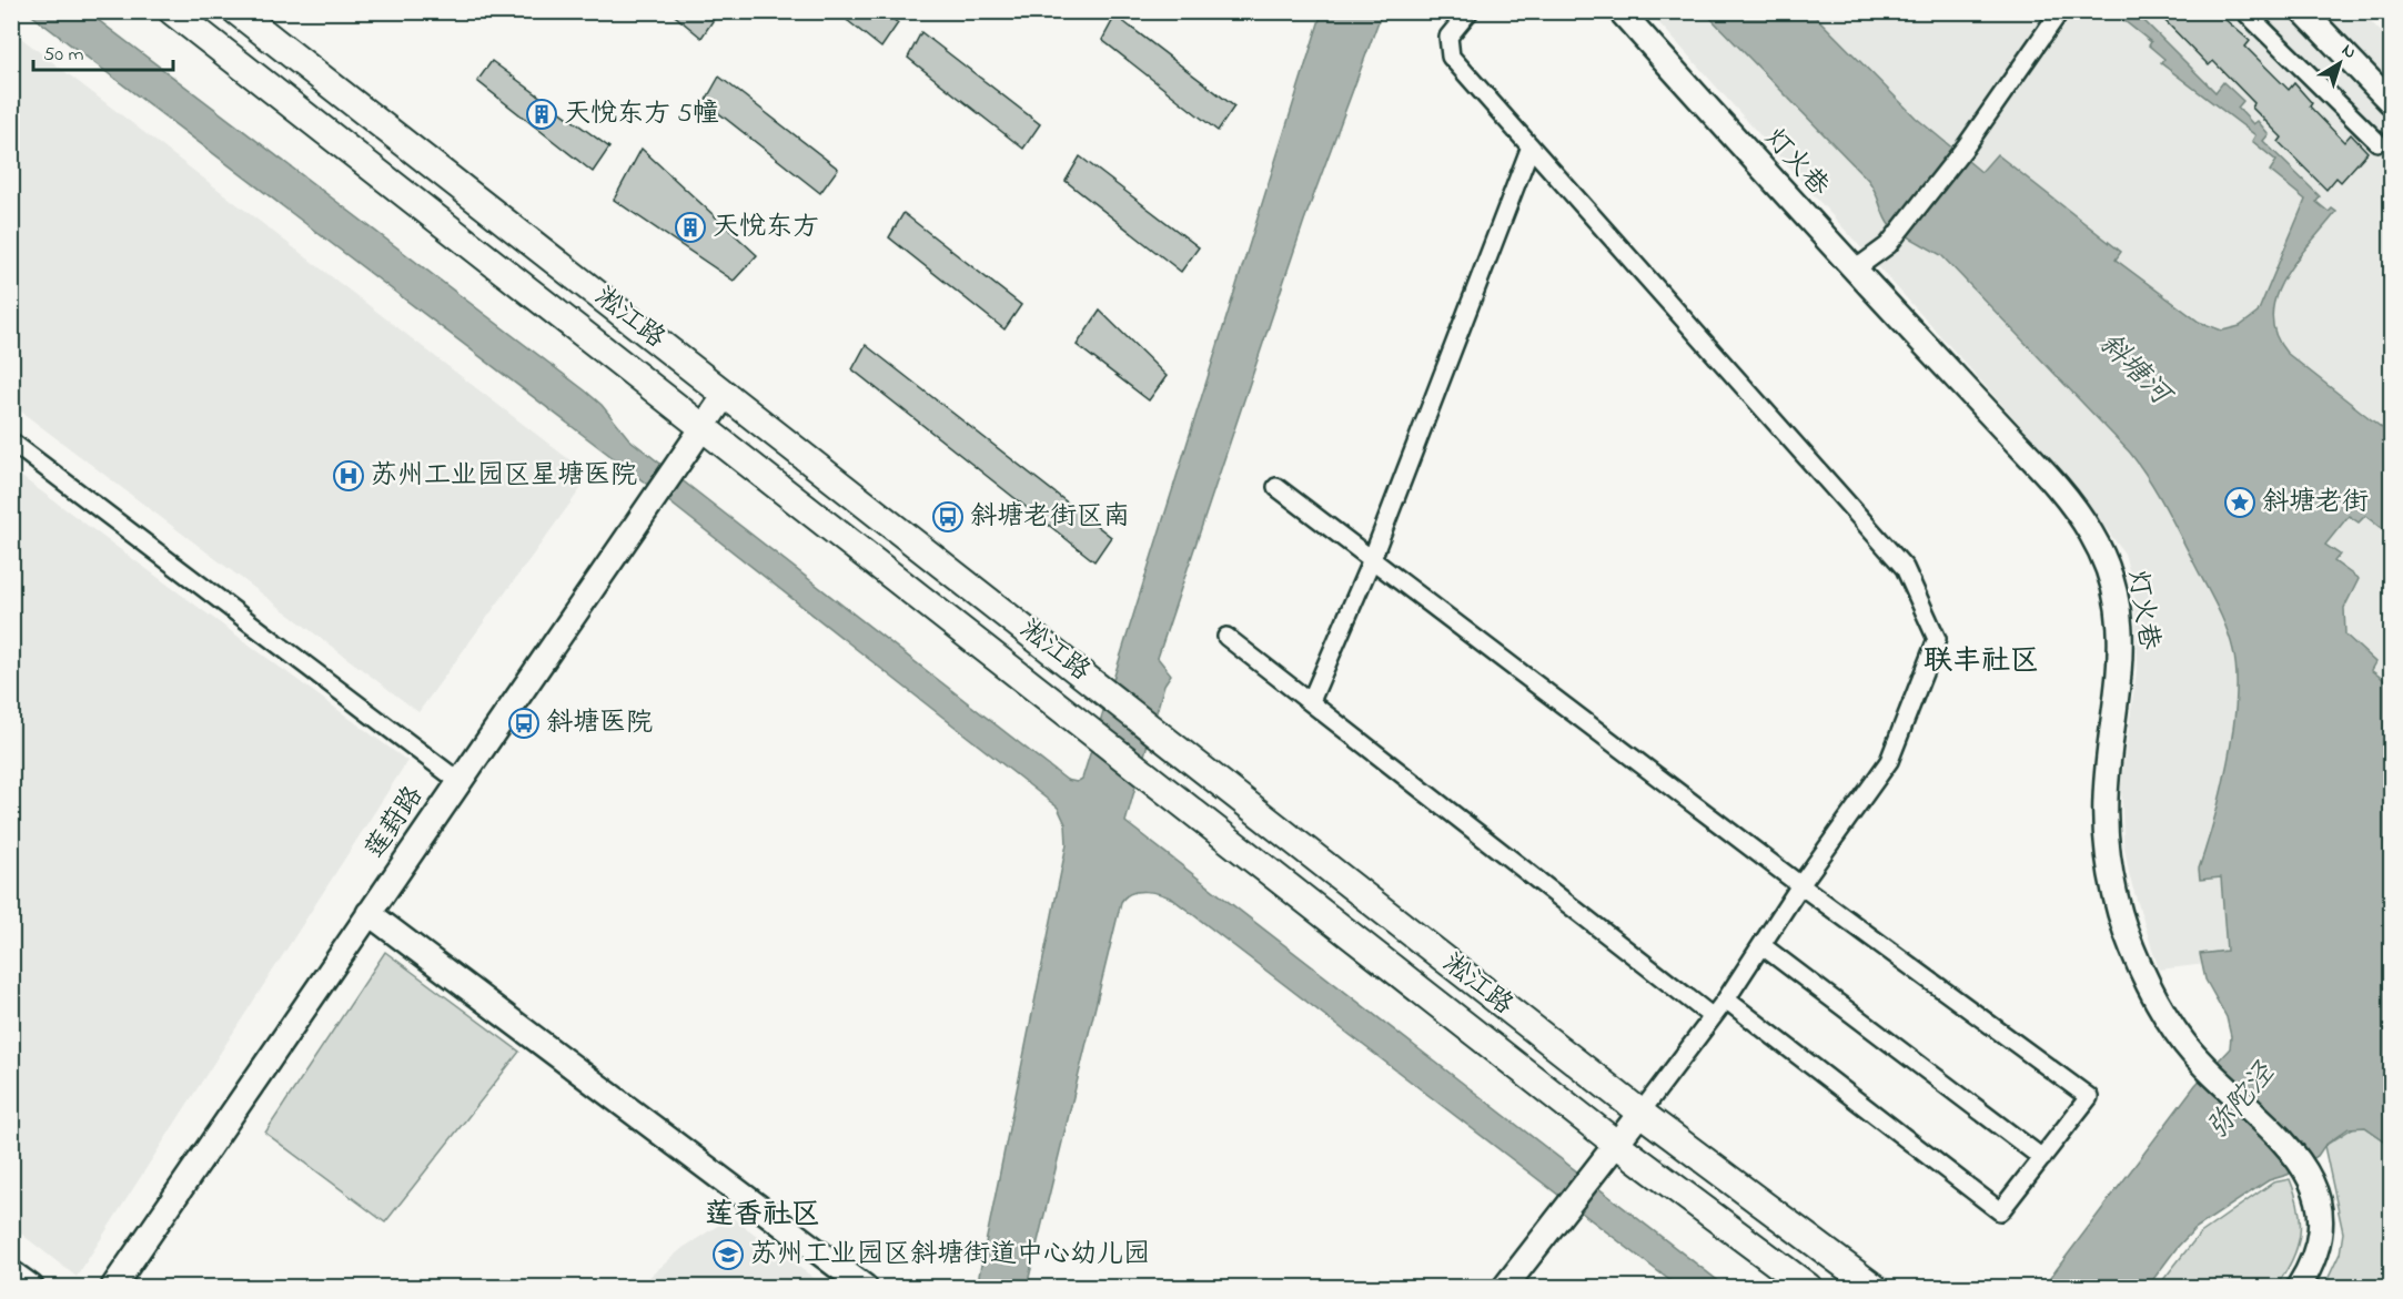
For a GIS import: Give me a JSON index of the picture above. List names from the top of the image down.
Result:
{
  "streets": {
    "main road": ["淞江路"],
    "street": ["灯火巷", "莲葑路"]
  },
  "crossings": [
    ["淞江路", "莲葑路"]
  ],
  "districts": ["联丰社区", "莲香社区"],
  "water": ["斜塘河", "弥陀泾"],
  "places": {
    "building": ["天悦东方 5幢", "天悦东方"],
    "hospital": ["苏州工业园区星塘医院"],
    "place": ["斜塘老街"],
    "bus stop": ["斜塘老街区南", "斜塘医院"],
    "school or university": ["苏州工业园区斜塘街道中心幼儿园"]
  },
  "scale_bar": "50 m",
  "north": "top right"
}
